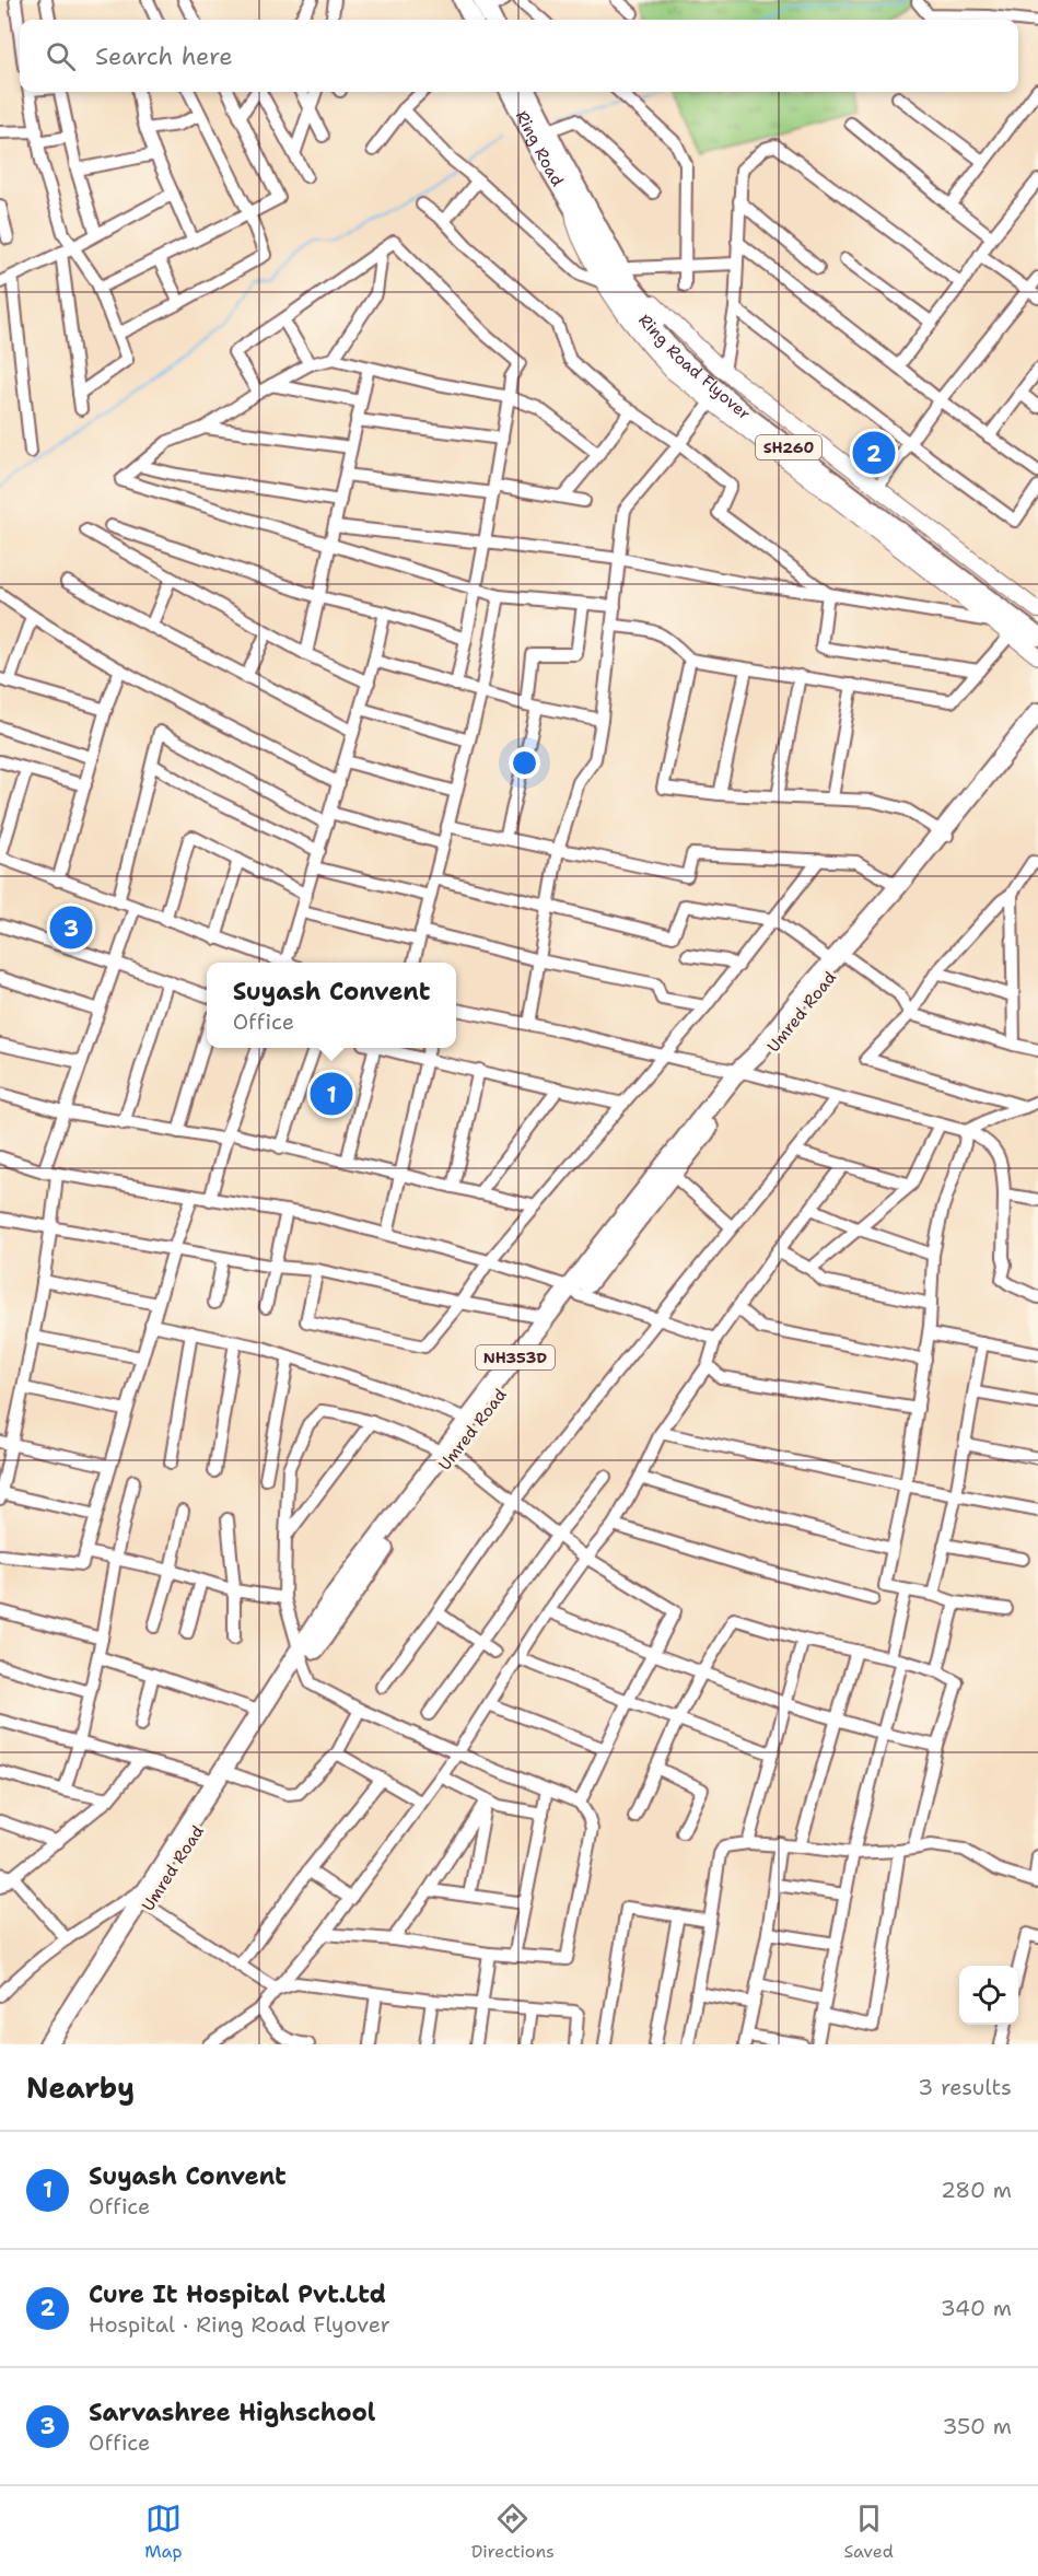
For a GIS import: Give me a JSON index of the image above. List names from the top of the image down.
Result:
{
  "streets": {
    "highway": [
      "Ring Road",
      "Ring Road Flyover",
      "SH260",
      "Umred Road",
      "NH353D"
    ]
  },
  "crossings": [
    ["Ring Road", "Ring Road Flyover"],
    ["Umred Road", "NH353D"]
  ],
  "page": {
    "search": "Search here",
    "pins": ["2", "3", "1"],
    "popup": ["Suyash Convent", "Office"],
    "heading": ["Nearby", "3 results"],
    "list": [
      {
        "mark": "1",
        "name": "Suyash Convent",
        "note": "Office",
        "value": "280 m"
      },
      {
        "mark": "2",
        "name": "Cure It Hospital Pvt.Ltd",
        "note": "Hospital · Ring Road Flyover",
        "value": "340 m"
      },
      {
        "mark": "3",
        "name": "Sarvashree Highschool",
        "note": "Office",
        "value": "350 m"
      }
    ],
    "nav": ["Map", "Directions", "Saved"]
  }
}
